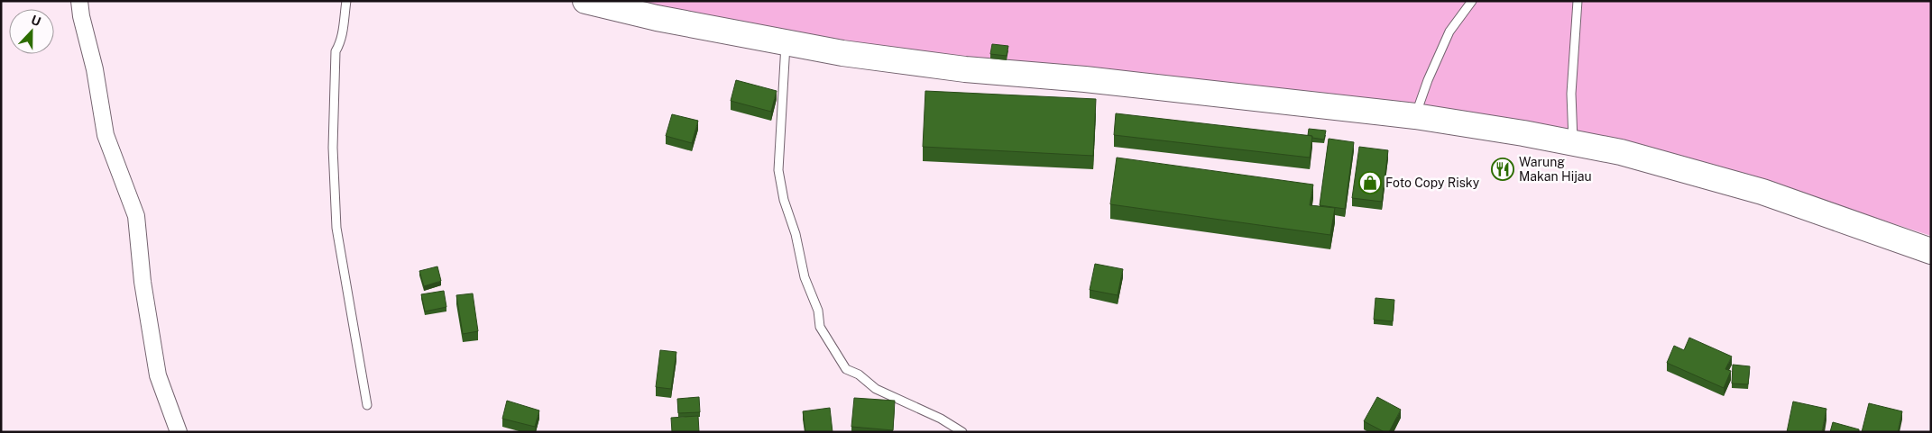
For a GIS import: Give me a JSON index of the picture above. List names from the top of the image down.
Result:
{
  "places": {
    "restaurant": ["Warung Makan Hijau"],
    "shop": ["Foto Copy Risky"]
  },
  "north": "top"
}
